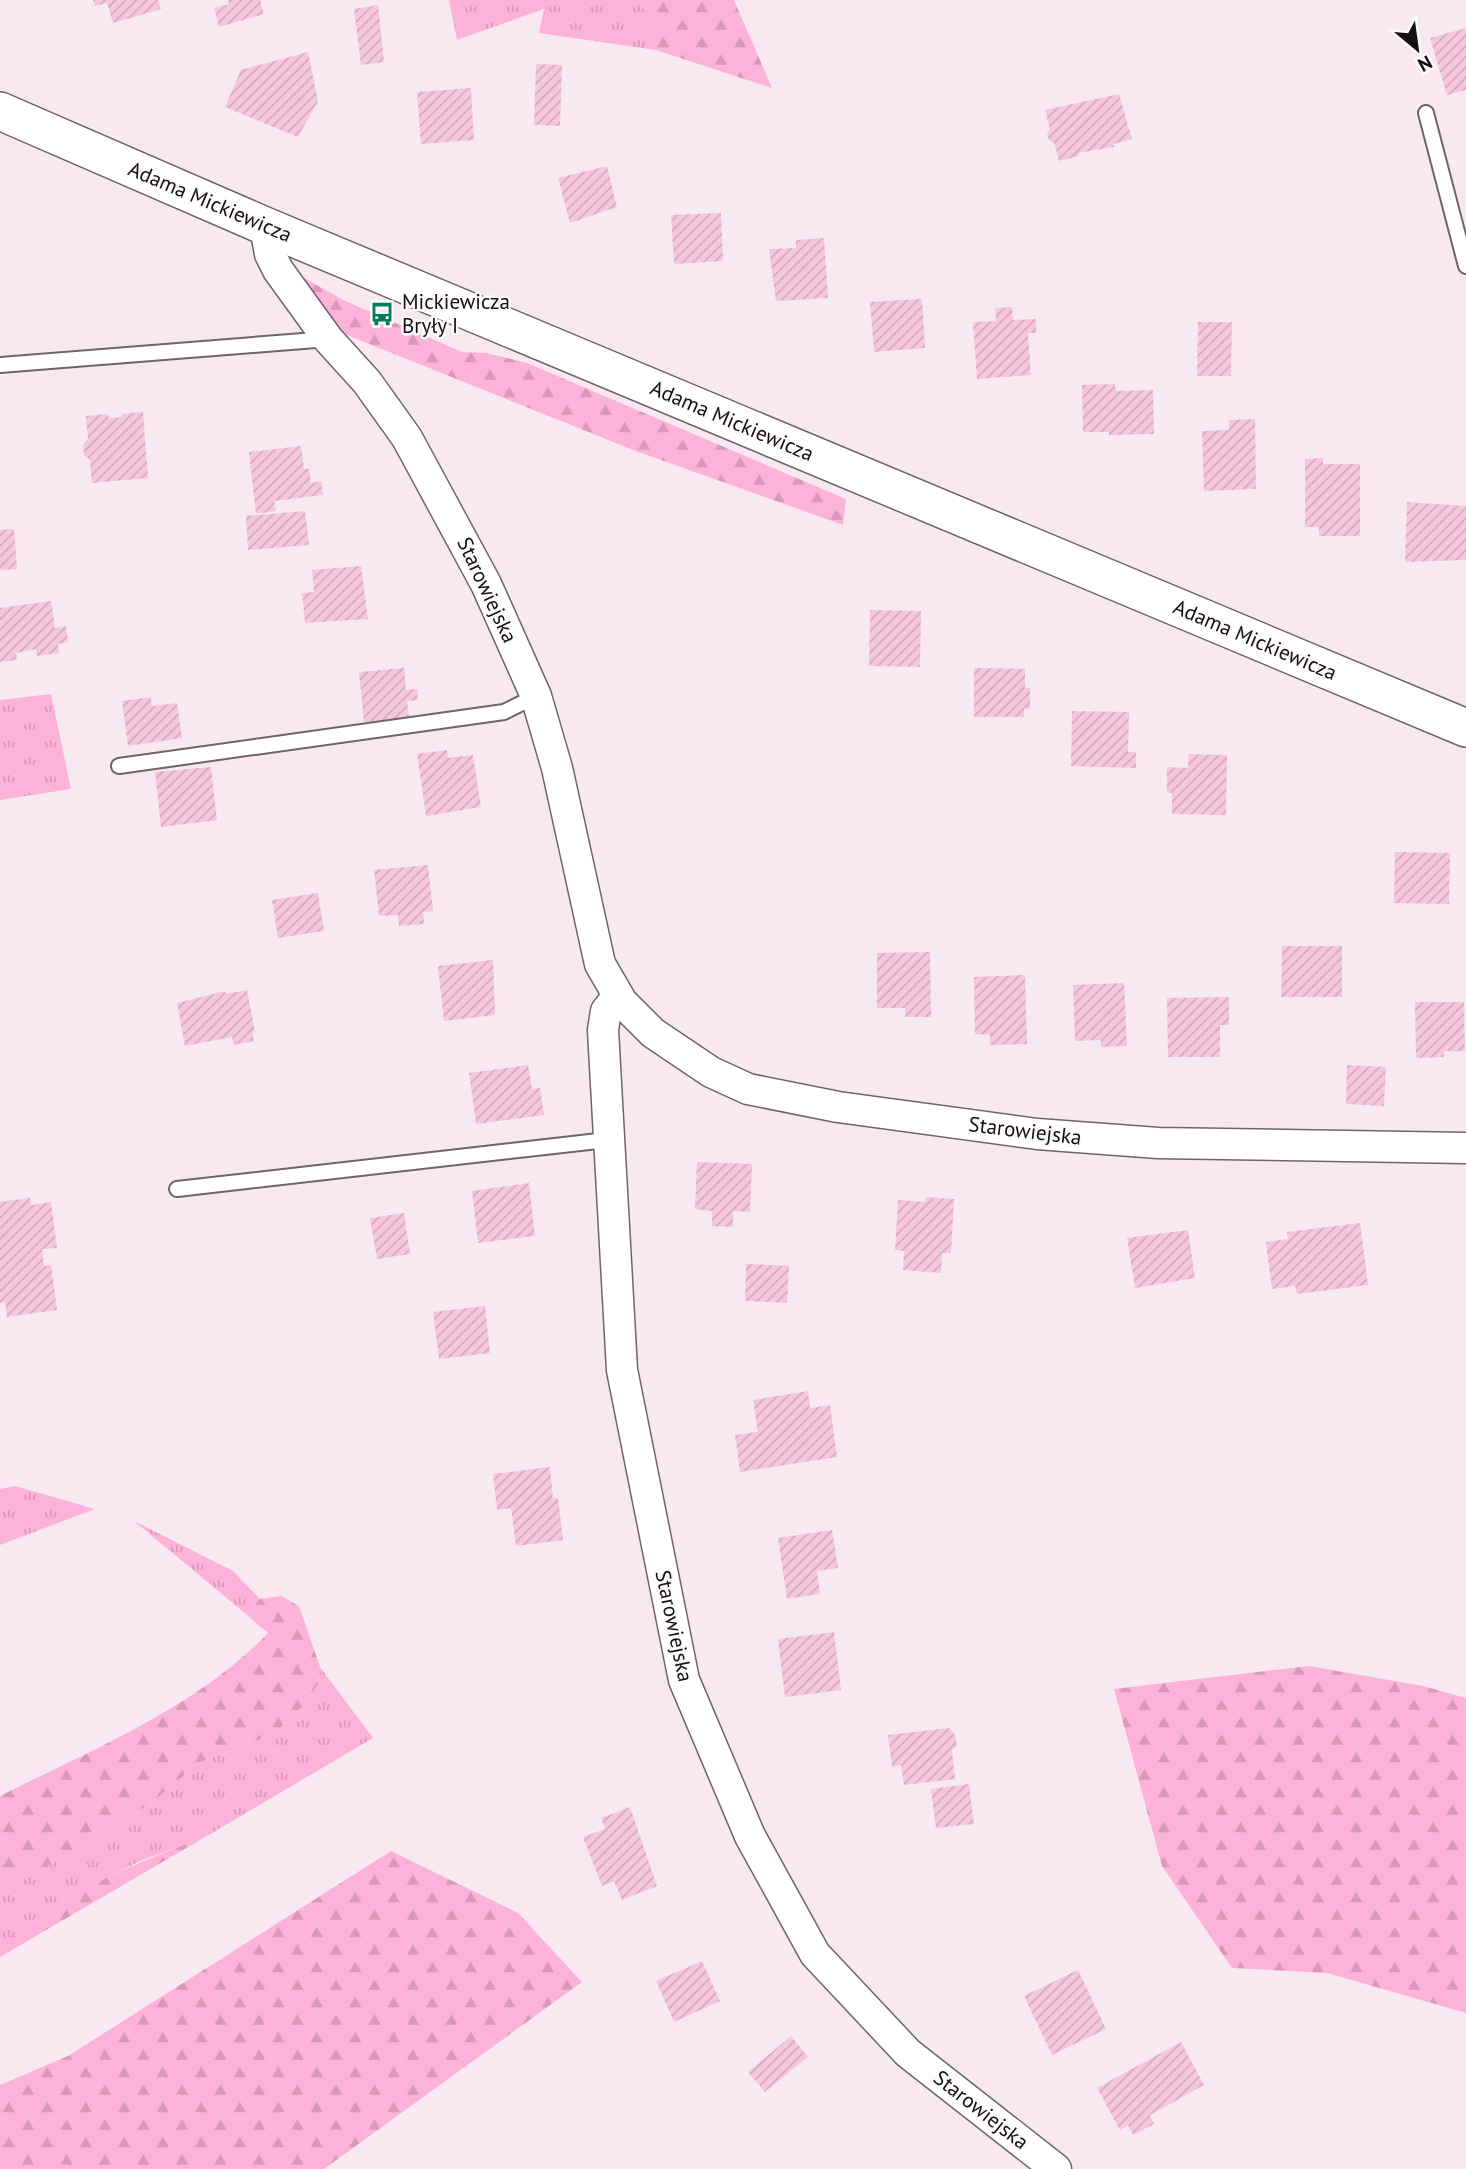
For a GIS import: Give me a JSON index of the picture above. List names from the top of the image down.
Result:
{
  "streets": {
    "street": ["Adama Mickiewicza", "Starowiejska"]
  },
  "crossings": [
    ["Adama Mickiewicza", "Starowiejska"]
  ],
  "places": {
    "bus stop": ["Mickiewicza Bryły I"]
  },
  "north": "bottom right"
}
